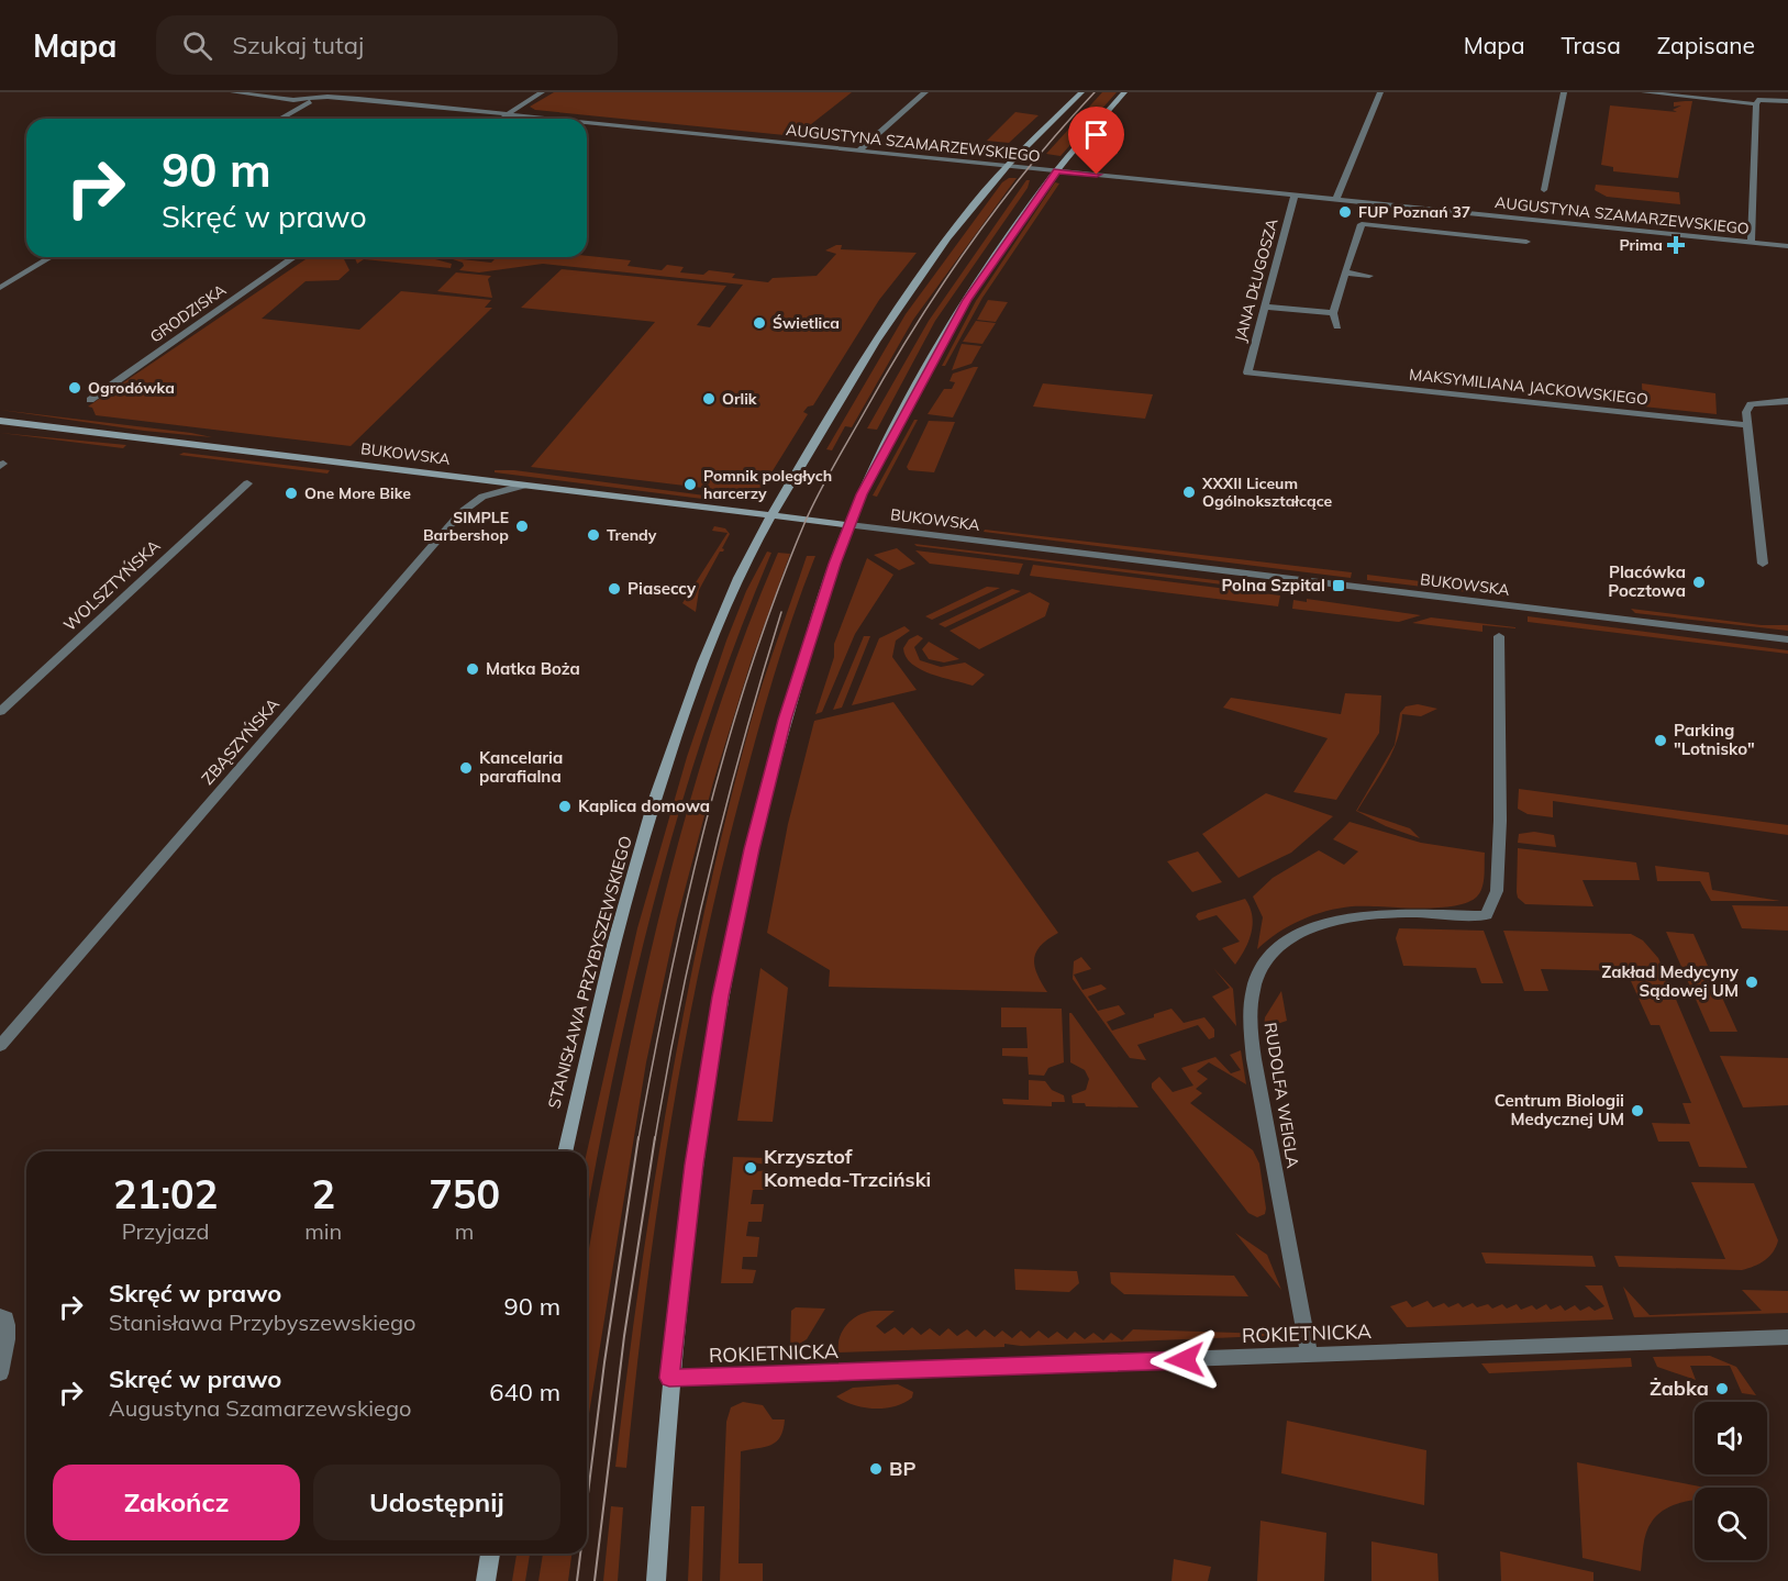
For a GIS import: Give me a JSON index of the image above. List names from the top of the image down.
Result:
{
  "streets": {
    "main road": ["BUKOWSKA", "STANISŁAWA PRZYBYSZEWSKIEGO"],
    "street": [
      "AUGUSTYNA SZAMARZEWSKIEGO",
      "JANA DŁUGOSZA",
      "GRODZISKA",
      "MAKSYMILIANA JACKOWSKIEGO",
      "WOLSZTYŃSKA",
      "ZBĄSZYŃSKA",
      "RUDOLFA WEIGLA",
      "ROKIETNICKA"
    ]
  },
  "crossings": [
    ["AUGUSTYNA SZAMARZEWSKIEGO", "JANA DŁUGOSZA"],
    ["AUGUSTYNA SZAMARZEWSKIEGO", "STANISŁAWA PRZYBYSZEWSKIEGO"],
    ["JANA DŁUGOSZA", "MAKSYMILIANA JACKOWSKIEGO"],
    ["BUKOWSKA", "ZBĄSZYŃSKA"],
    ["BUKOWSKA", "STANISŁAWA PRZYBYSZEWSKIEGO"],
    ["RUDOLFA WEIGLA", "ROKIETNICKA"]
  ],
  "places": {
    "other": [
      "FUP Poznań 37",
      "Świetlica",
      "Ogrodówka",
      "Orlik",
      "Pomnik poległych harcerzy",
      "XXXII Liceum Ogólnokształcące",
      "One More Bike",
      "SIMPLE Barbershop",
      "Trendy",
      "Placówka Pocztowa",
      "Piaseccy",
      "Matka Boża",
      "Parking \"Lotnisko\"",
      "Kancelaria parafialna",
      "Kaplica domowa",
      "Zakład Medycyny Sądowej UM",
      "Centrum Biologii Medycznej UM",
      "Krzysztof Komeda-Trzciński",
      "Żabka",
      "BP"
    ],
    "health": ["Prima"],
    "transit": ["Polna Szpital"]
  },
  "page": {
    "header": "Mapa",
    "search": "Szukaj tutaj",
    "nav": ["Mapa", "Trasa", "Zapisane"],
    "turn": ["90 m", "Skręć w prawo"],
    "eta": [
      "21:02",
      "Przyjazd",
      "2",
      "min",
      "750",
      "m"
    ],
    "list": [
      {
        "name": "Skręć w prawo",
        "note": "Stanisława Przybyszewskiego",
        "value": "90 m"
      },
      {
        "name": "Skręć w prawo",
        "note": "Augustyna Szamarzewskiego",
        "value": "640 m"
      }
    ],
    "buttons": ["Zakończ", "Udostępnij"]
  }
}
